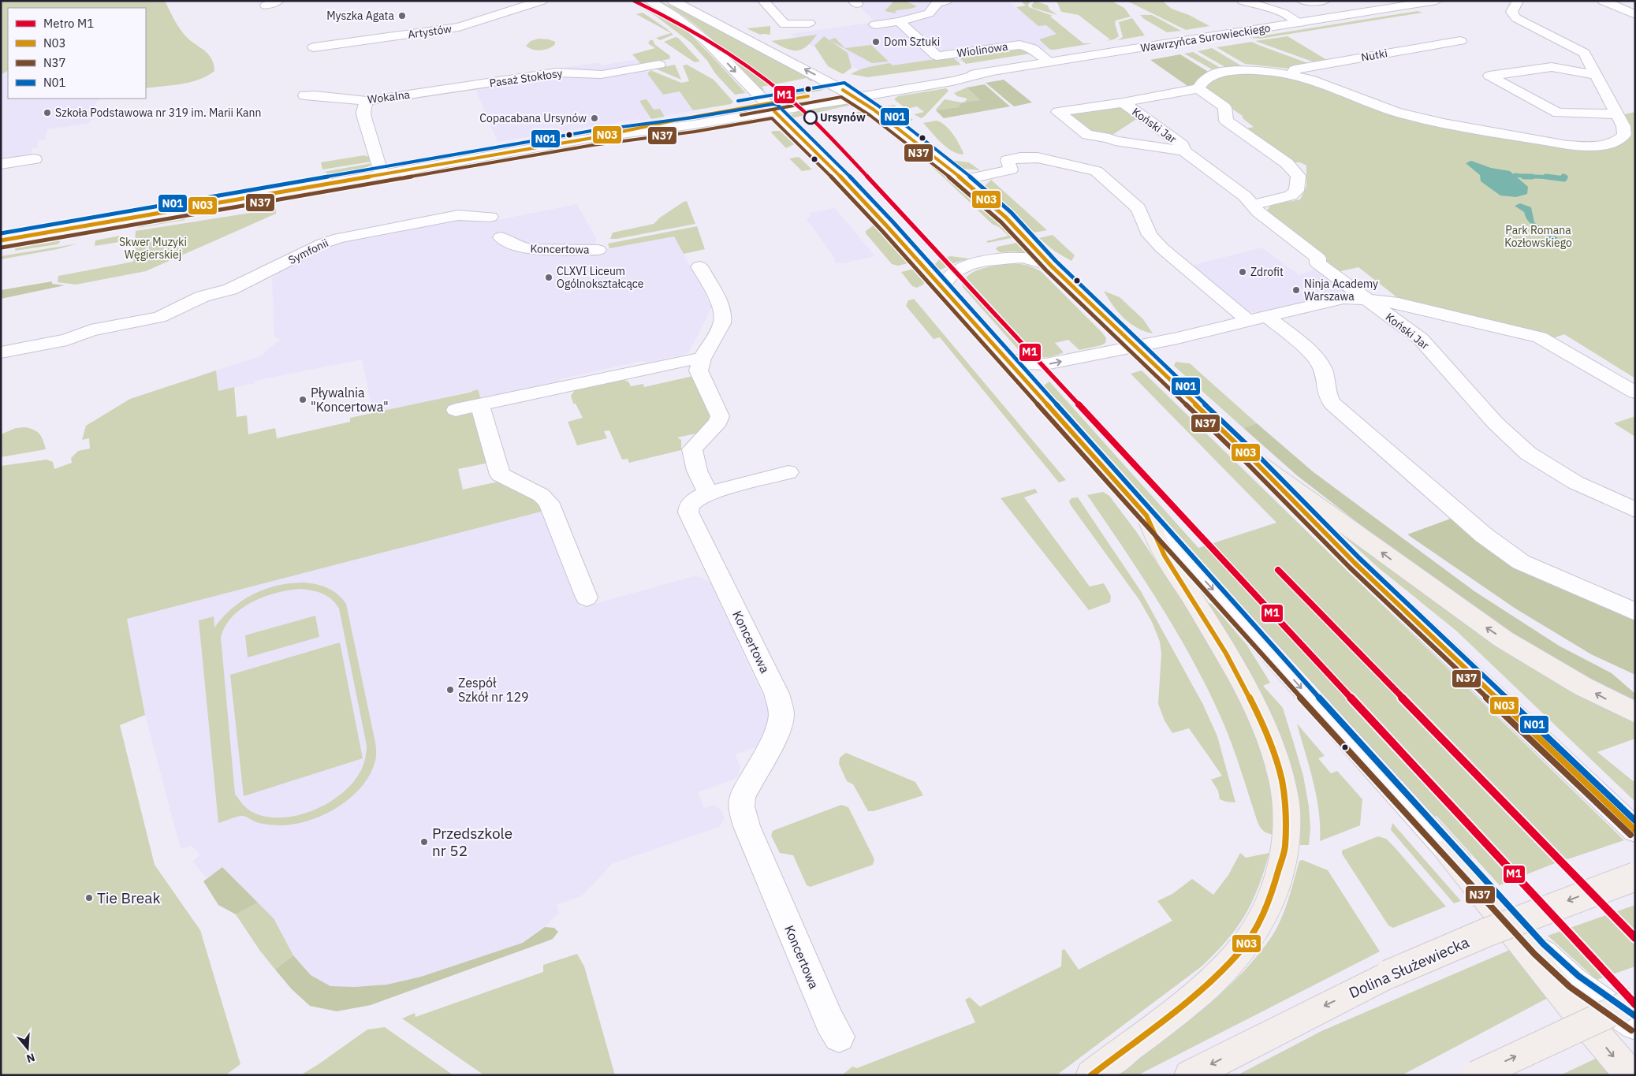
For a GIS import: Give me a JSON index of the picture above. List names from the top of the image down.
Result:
{
  "streets": {
    "main road": ["Dolina Służewiecka"],
    "street": [
      "Artystów",
      "Wawrzyńca Surowieckiego",
      "Wiolinowa",
      "Nutki",
      "Pasaż Stokłosy",
      "Wokalna",
      "Koński Jar",
      "Koncertowa",
      "Symfonii"
    ]
  },
  "crossings": [
    ["Wawrzyńca Surowieckiego", "Wiolinowa"],
    ["Pasaż Stokłosy", "Wokalna"]
  ],
  "parks": ["Park Romana Kozłowskiego", "Skwer Muzyki Węgierskiej"],
  "places": [
    "Myszka Agata",
    "Dom Sztuki",
    "Szkoła Podstawowa nr 319 im. Marii Kann",
    "Ursynów",
    "Copacabana Ursynów",
    "Zdrofit",
    "CLXVI Liceum Ogólnokształcące",
    "Ninja Academy Warszawa",
    "Pływalnia \"Koncertowa\"",
    "Zespół Szkół nr 129",
    "Przedszkole nr 52",
    "Tie Break"
  ],
  "lines": [
    "metro line M1",
    "transit line N01",
    "transit line N03",
    "transit line N37"
  ],
  "legend": [
    "Metro M1",
    "N03",
    "N37",
    "N01"
  ],
  "north": "bottom"
}
